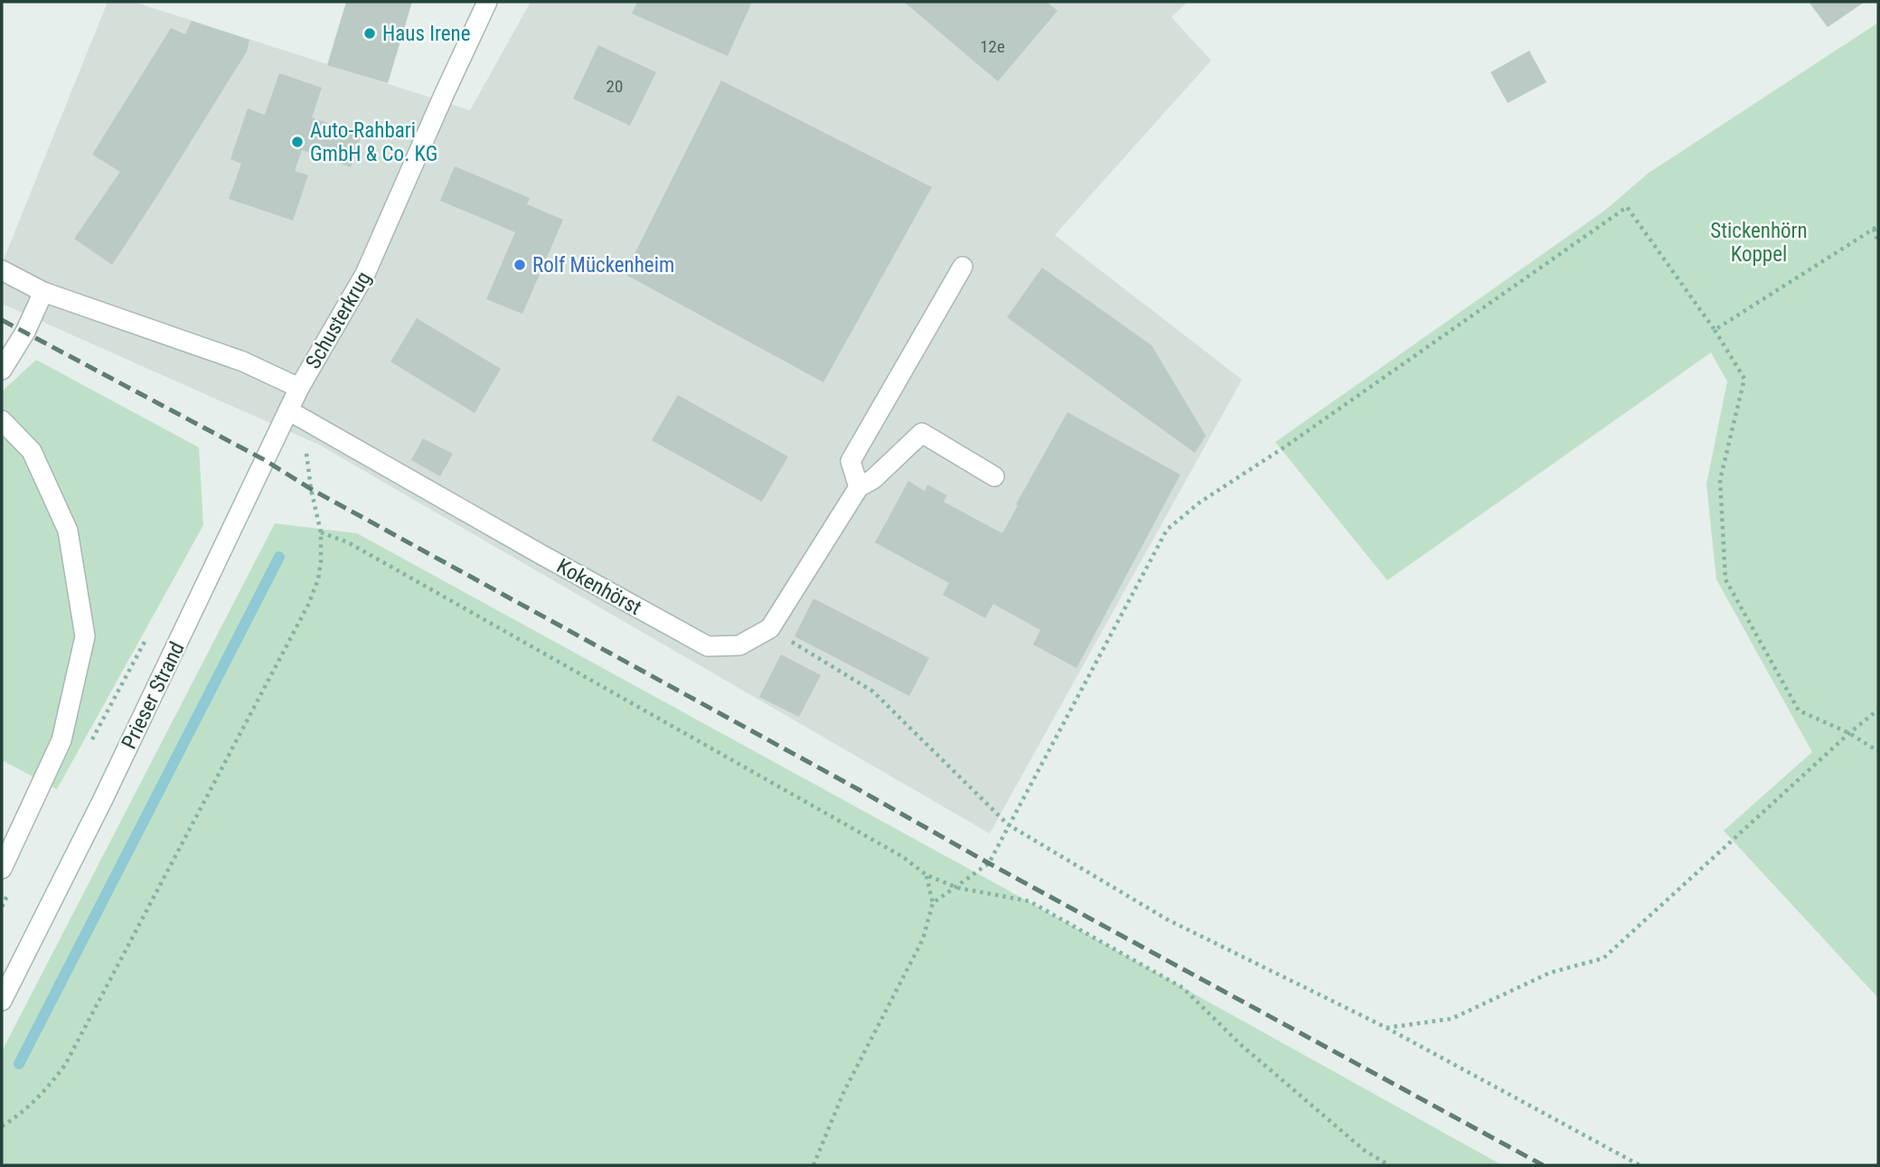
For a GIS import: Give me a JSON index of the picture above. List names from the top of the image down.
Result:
{
  "streets": {
    "street": ["Schusterkrug", "Kokenhörst", "Prieser Strand"]
  },
  "crossings": [
    ["Schusterkrug", "Prieser Strand"],
    ["Kokenhörst", "Prieser Strand"]
  ],
  "parks": ["Stickenhörn Koppel"],
  "places": ["Haus Irene", "Auto-Rahbari GmbH & Co. KG", "Rolf Mückenheim"],
  "house_numbers": ["12e", "20"]
}
